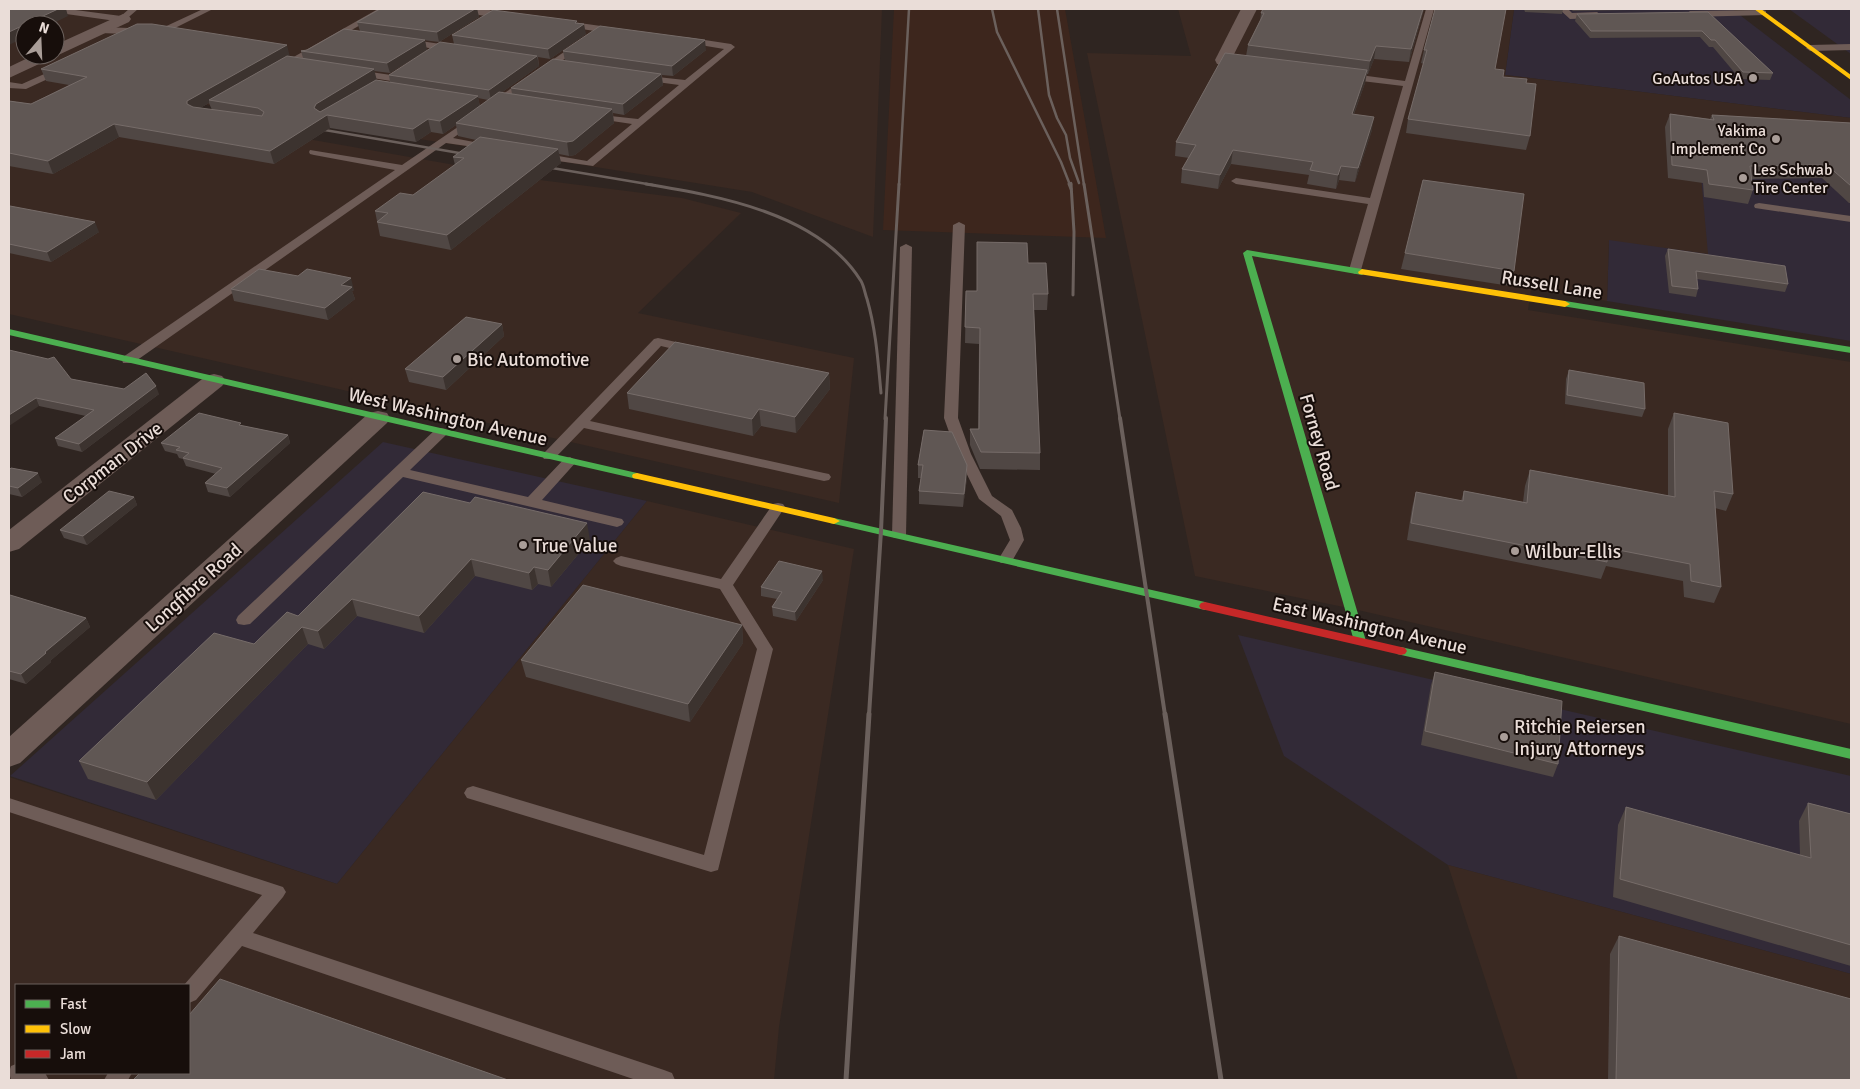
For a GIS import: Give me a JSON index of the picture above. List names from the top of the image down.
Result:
{
  "streets": {
    "main road": [
      "Russell Lane",
      "West Washington Avenue",
      "Forney Road",
      "East Washington Avenue"
    ],
    "street": ["Corpman Drive", "Longfibre Road"]
  },
  "crossings": [
    ["Russell Lane", "Forney Road"],
    ["West Washington Avenue", "Corpman Drive"],
    ["West Washington Avenue", "Longfibre Road"],
    ["West Washington Avenue", "East Washington Avenue"],
    ["Forney Road", "East Washington Avenue"]
  ],
  "places": [
    "GoAutos USA",
    "Yakima Implement Co",
    "Les Schwab Tire Center",
    "Bic Automotive",
    "True Value",
    "Wilbur-Ellis",
    "Ritchie Reiersen Injury Attorneys"
  ],
  "legend": ["Fast", "Slow", "Jam"],
  "north": "top"
}
